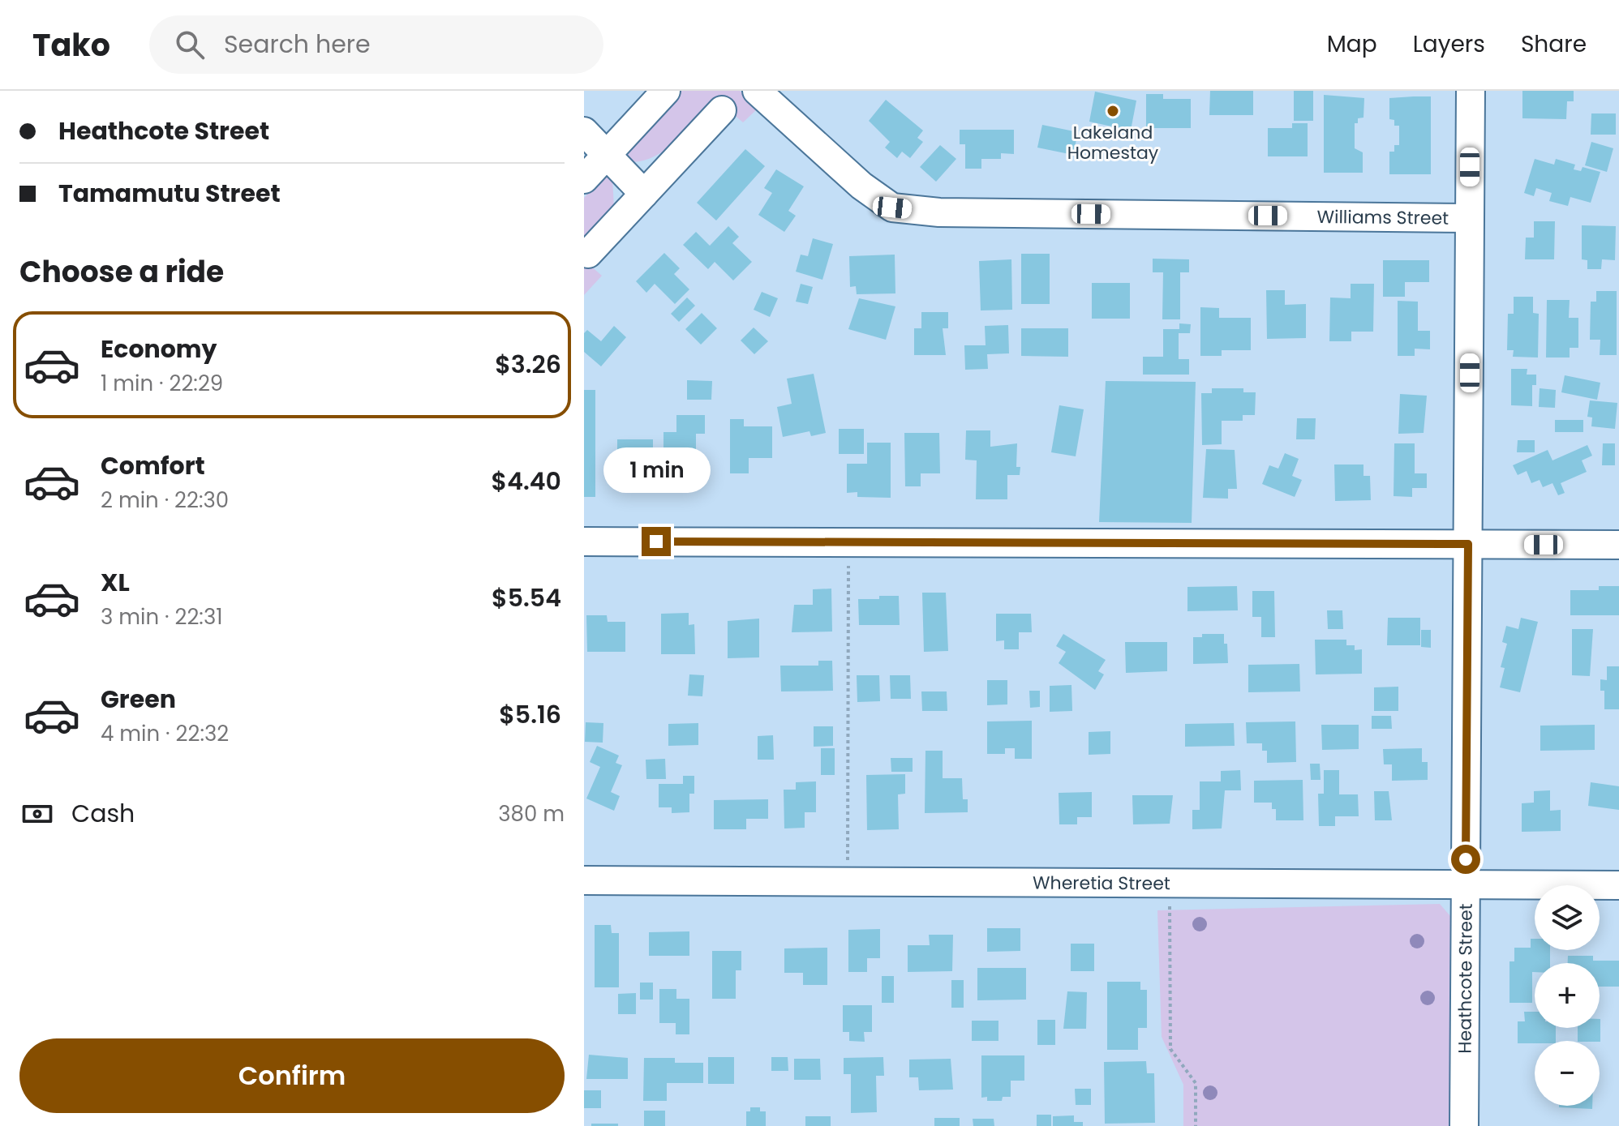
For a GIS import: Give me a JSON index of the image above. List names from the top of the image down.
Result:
{
  "streets": {
    "street": ["Williams Street", "Wheretia Street", "Heathcote Street"]
  },
  "crossings": [
    ["Williams Street", "Heathcote Street"],
    ["Wheretia Street", "Heathcote Street"]
  ],
  "places": ["Lakeland Homestay"],
  "page": {
    "header": "Tako",
    "search": "Search here",
    "nav": ["Map", "Layers", "Share"],
    "banner": ["Heathcote Street", "Tamamutu Street"],
    "heading": "Choose a ride",
    "list": [
      {
        "name": "Economy",
        "note": "1 min · 22:29",
        "value": "$3.26"
      },
      {
        "name": "Comfort",
        "note": "2 min · 22:30",
        "value": "$4.40"
      },
      {
        "name": "XL",
        "note": "3 min · 22:31",
        "value": "$5.54"
      },
      {
        "name": "Green",
        "note": "4 min · 22:32",
        "value": "$5.16"
      }
    ],
    "bubble": "1 min",
    "pay": ["Cash", "380 m"],
    "map_buttons": ["+", "−"],
    "buttons": "Confirm"
  }
}
